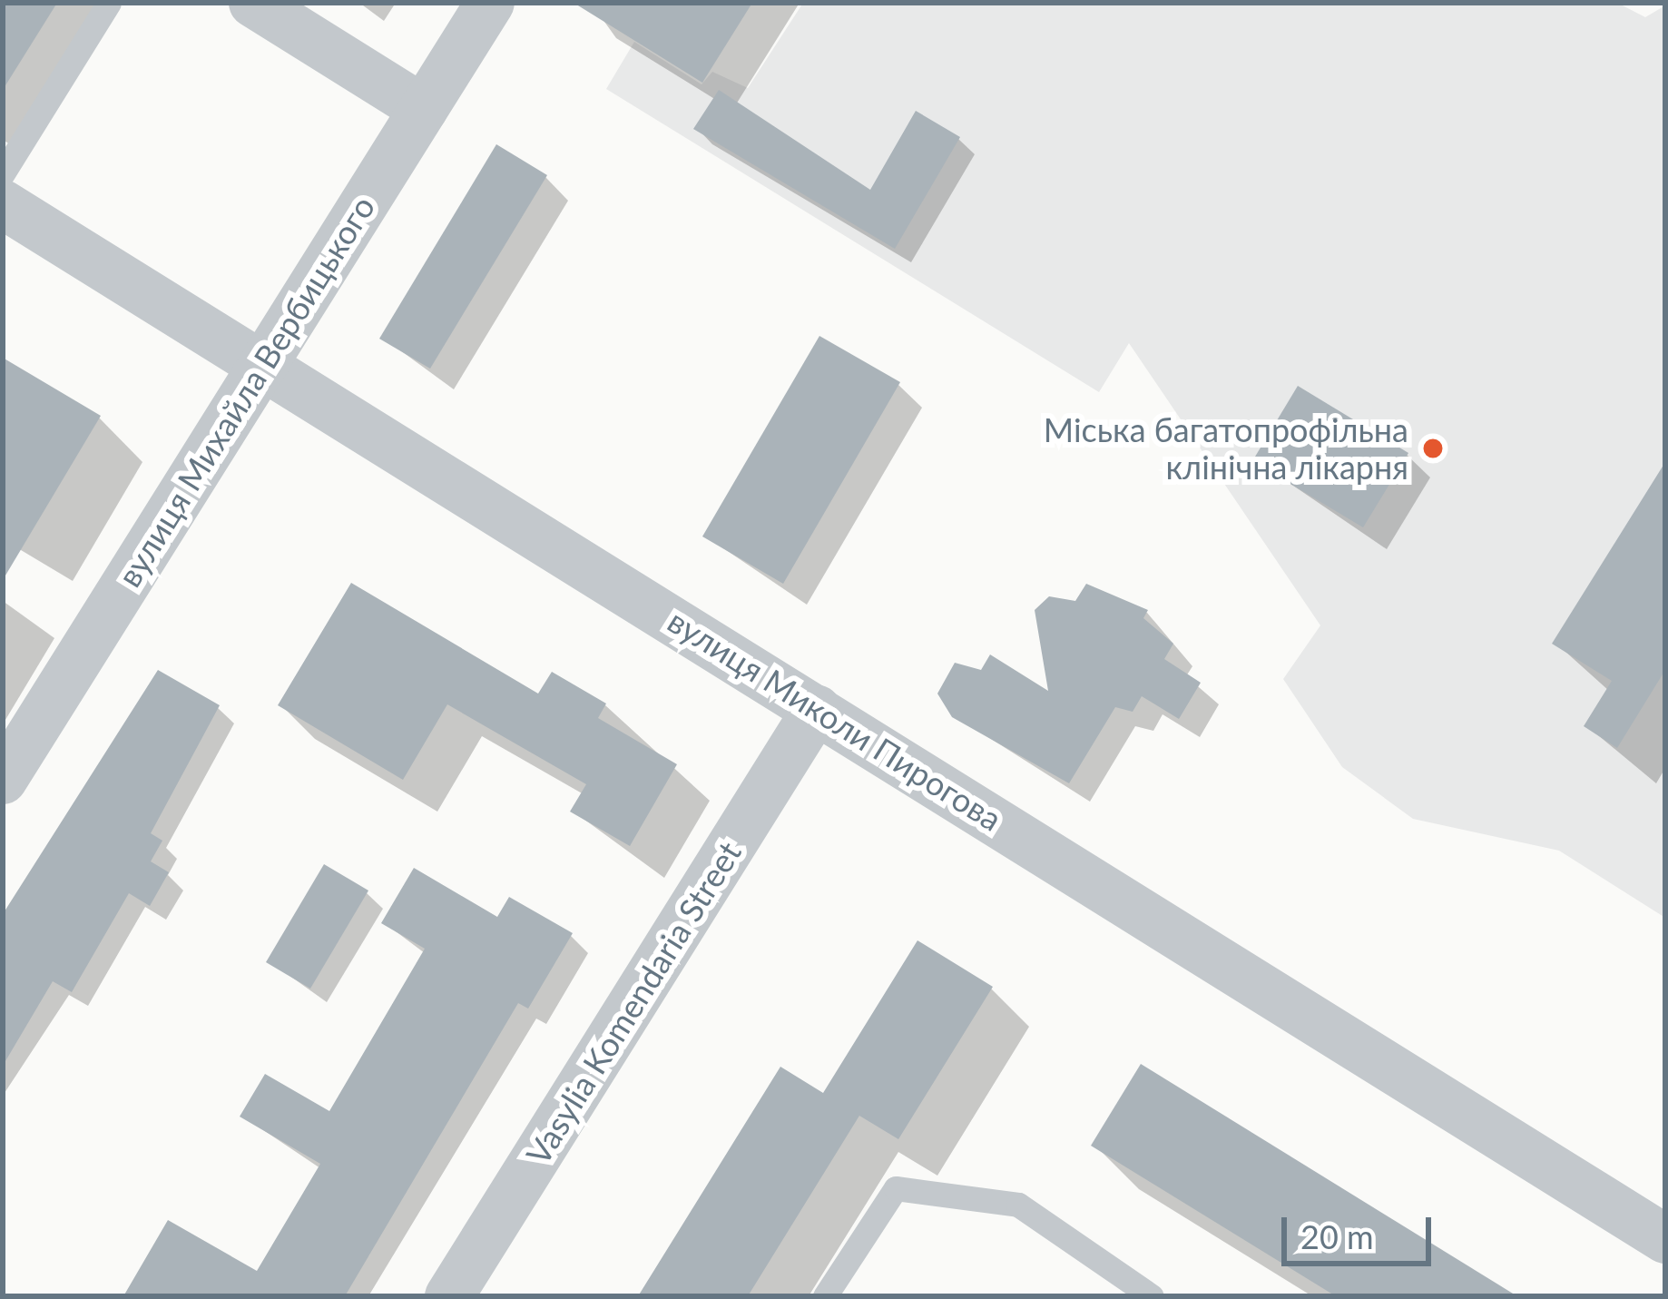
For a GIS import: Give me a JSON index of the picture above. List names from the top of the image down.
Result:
{
  "streets": {
    "street": ["вулиця Михайла Вербицького", "вулиця Миколи Пирогова", "Vasylia Komendaria Street"]
  },
  "crossings": [
    ["вулиця Михайла Вербицького", "вулиця Миколи Пирогова"],
    ["вулиця Миколи Пирогова", "Vasylia Komendaria Street"]
  ],
  "places": ["Міська багатопрофільна клінічна лікарня"],
  "scale_bar": "20 m"
}
